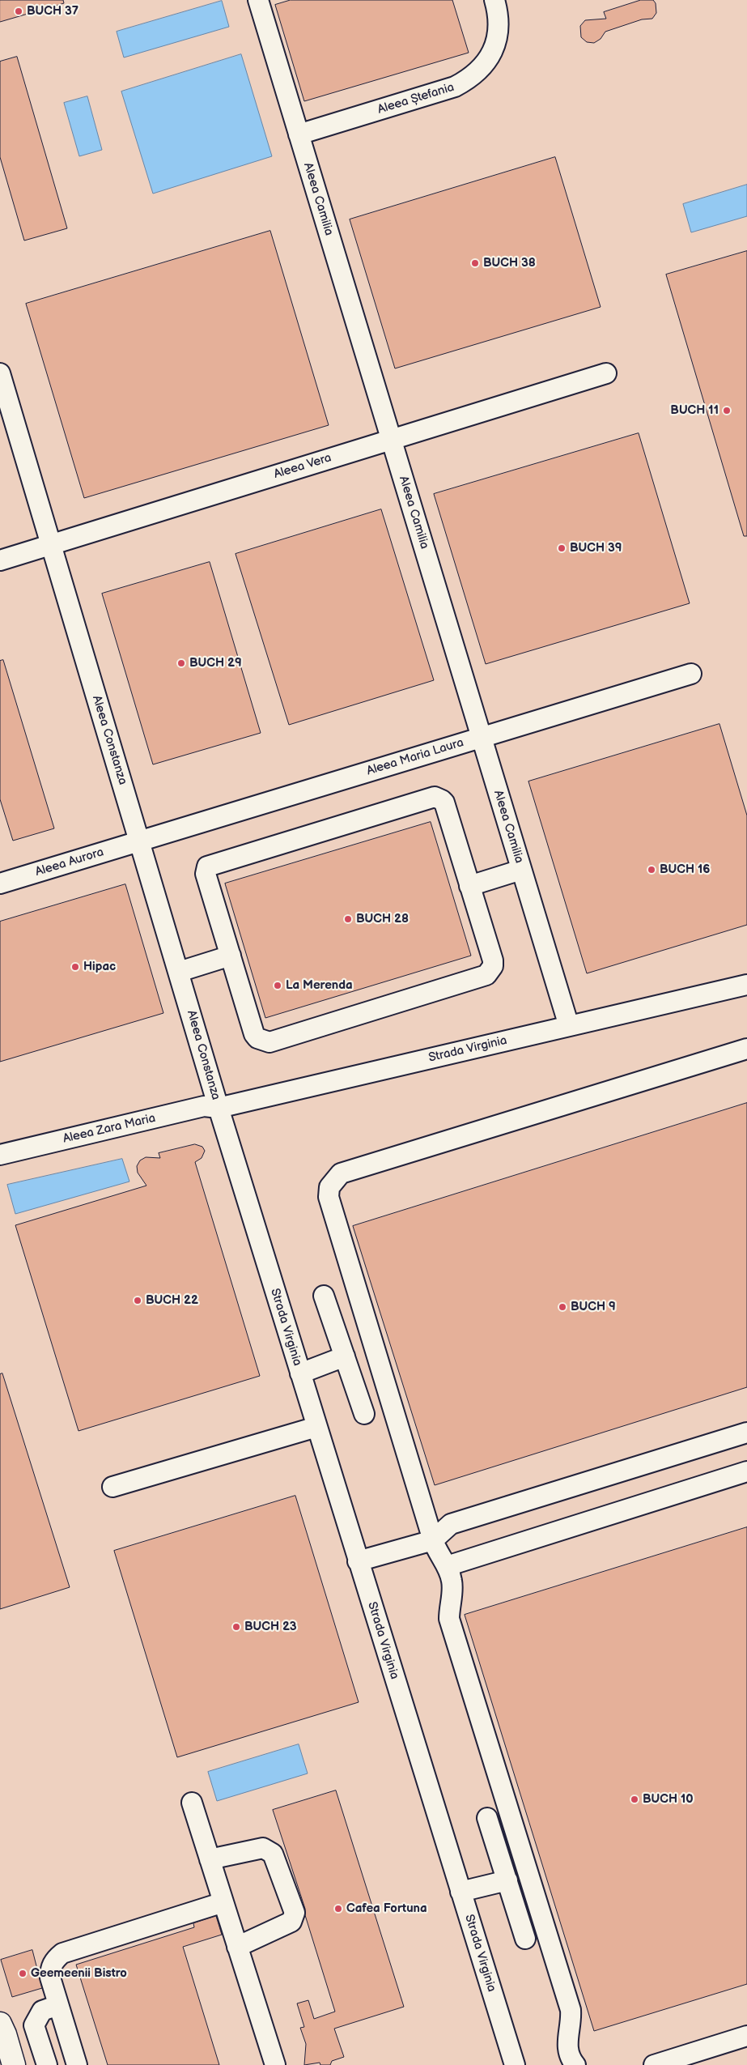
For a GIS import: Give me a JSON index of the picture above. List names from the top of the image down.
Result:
{
  "streets": {
    "street": [
      "Aleea Ștefania",
      "Aleea Camilia",
      "Aleea Vera",
      "Aleea Constanza",
      "Aleea Maria Laura",
      "Aleea Aurora",
      "Strada Virginia",
      "Aleea Zara Maria"
    ]
  },
  "crossings": [
    ["Aleea Ștefania", "Aleea Camilia"],
    ["Aleea Camilia", "Aleea Vera"],
    ["Aleea Camilia", "Aleea Maria Laura"],
    ["Aleea Camilia", "Strada Virginia"],
    ["Aleea Vera", "Aleea Constanza"],
    ["Aleea Constanza", "Aleea Maria Laura"],
    ["Aleea Constanza", "Aleea Aurora"],
    ["Aleea Constanza", "Strada Virginia"],
    ["Aleea Constanza", "Aleea Zara Maria"],
    ["Aleea Maria Laura", "Aleea Aurora"],
    ["Strada Virginia", "Aleea Zara Maria"]
  ],
  "places": [
    "BUCH 37",
    "BUCH 38",
    "BUCH 11",
    "BUCH 39",
    "BUCH 29",
    "BUCH 16",
    "BUCH 28",
    "Hipac",
    "La Merenda",
    "BUCH 22",
    "BUCH 9",
    "BUCH 23",
    "BUCH 10",
    "Cafea Fortuna",
    "Geemeenii Bistro"
  ]
}
